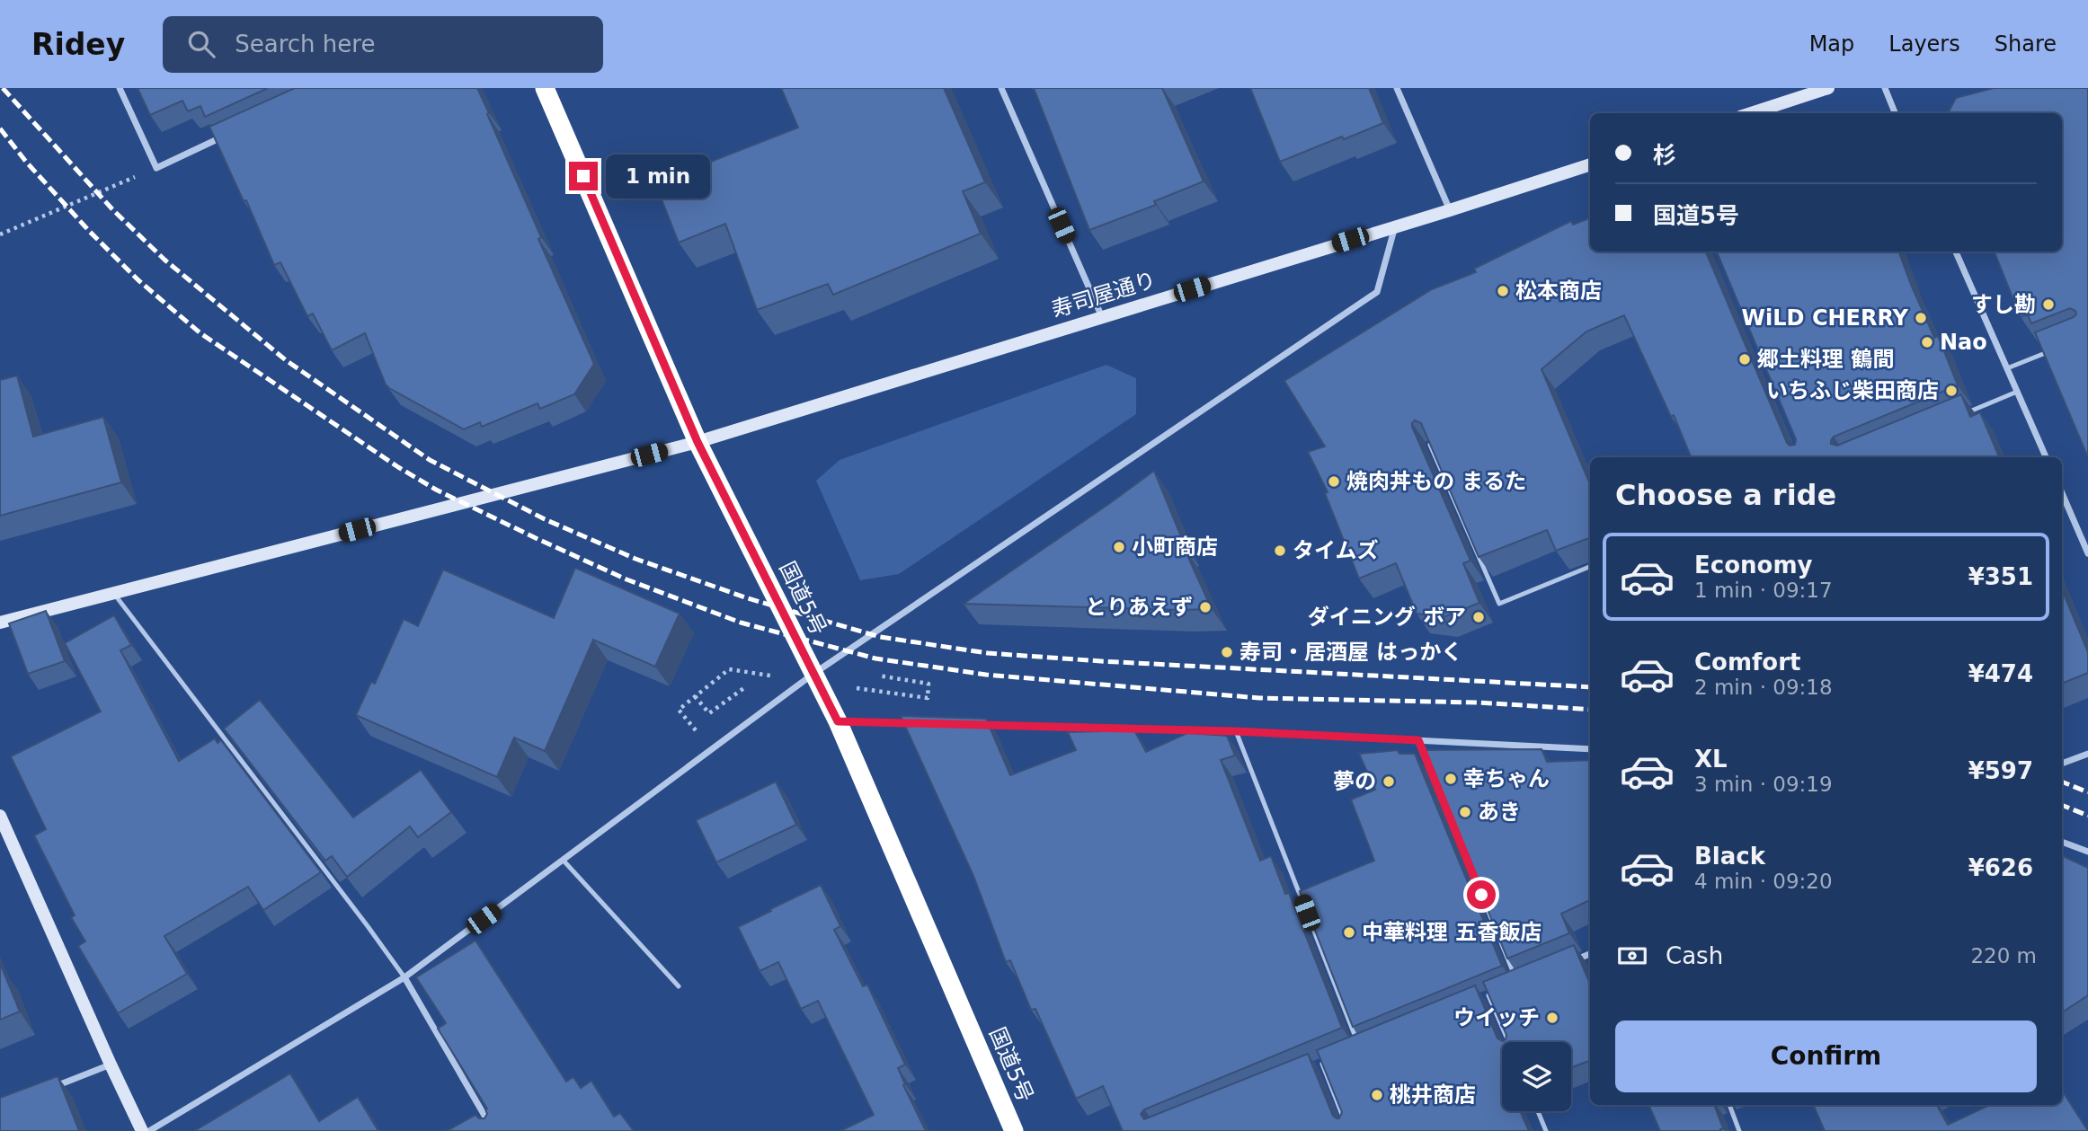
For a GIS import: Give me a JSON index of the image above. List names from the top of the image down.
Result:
{
  "streets": {
    "highway": ["国道5号"],
    "street": ["寿司屋通り"]
  },
  "crossings": [
    ["寿司屋通り", "国道5号"]
  ],
  "places": [
    "松本商店",
    "すし勘",
    "WiLD CHERRY",
    "Nao",
    "郷土料理 鶴間",
    "いちふじ柴田商店",
    "焼肉丼もの まるた",
    "小町商店",
    "タイムズ",
    "とりあえず",
    "ダイニング ボア",
    "寿司・居酒屋 はっかく",
    "幸ちゃん",
    "夢の",
    "あき",
    "中華料理 五香飯店",
    "ウイッチ",
    "桃井商店"
  ],
  "page": {
    "header": "Ridey",
    "search": "Search here",
    "nav": ["Map", "Layers", "Share"],
    "banner": ["杉", "国道5号"],
    "bubble": "1 min",
    "heading": "Choose a ride",
    "list": [
      {
        "name": "Economy",
        "note": "1 min · 09:17",
        "value": "¥351"
      },
      {
        "name": "Comfort",
        "note": "2 min · 09:18",
        "value": "¥474"
      },
      {
        "name": "XL",
        "note": "3 min · 09:19",
        "value": "¥597"
      },
      {
        "name": "Black",
        "note": "4 min · 09:20",
        "value": "¥626"
      }
    ],
    "pay": ["Cash", "220 m"],
    "buttons": "Confirm"
  }
}
